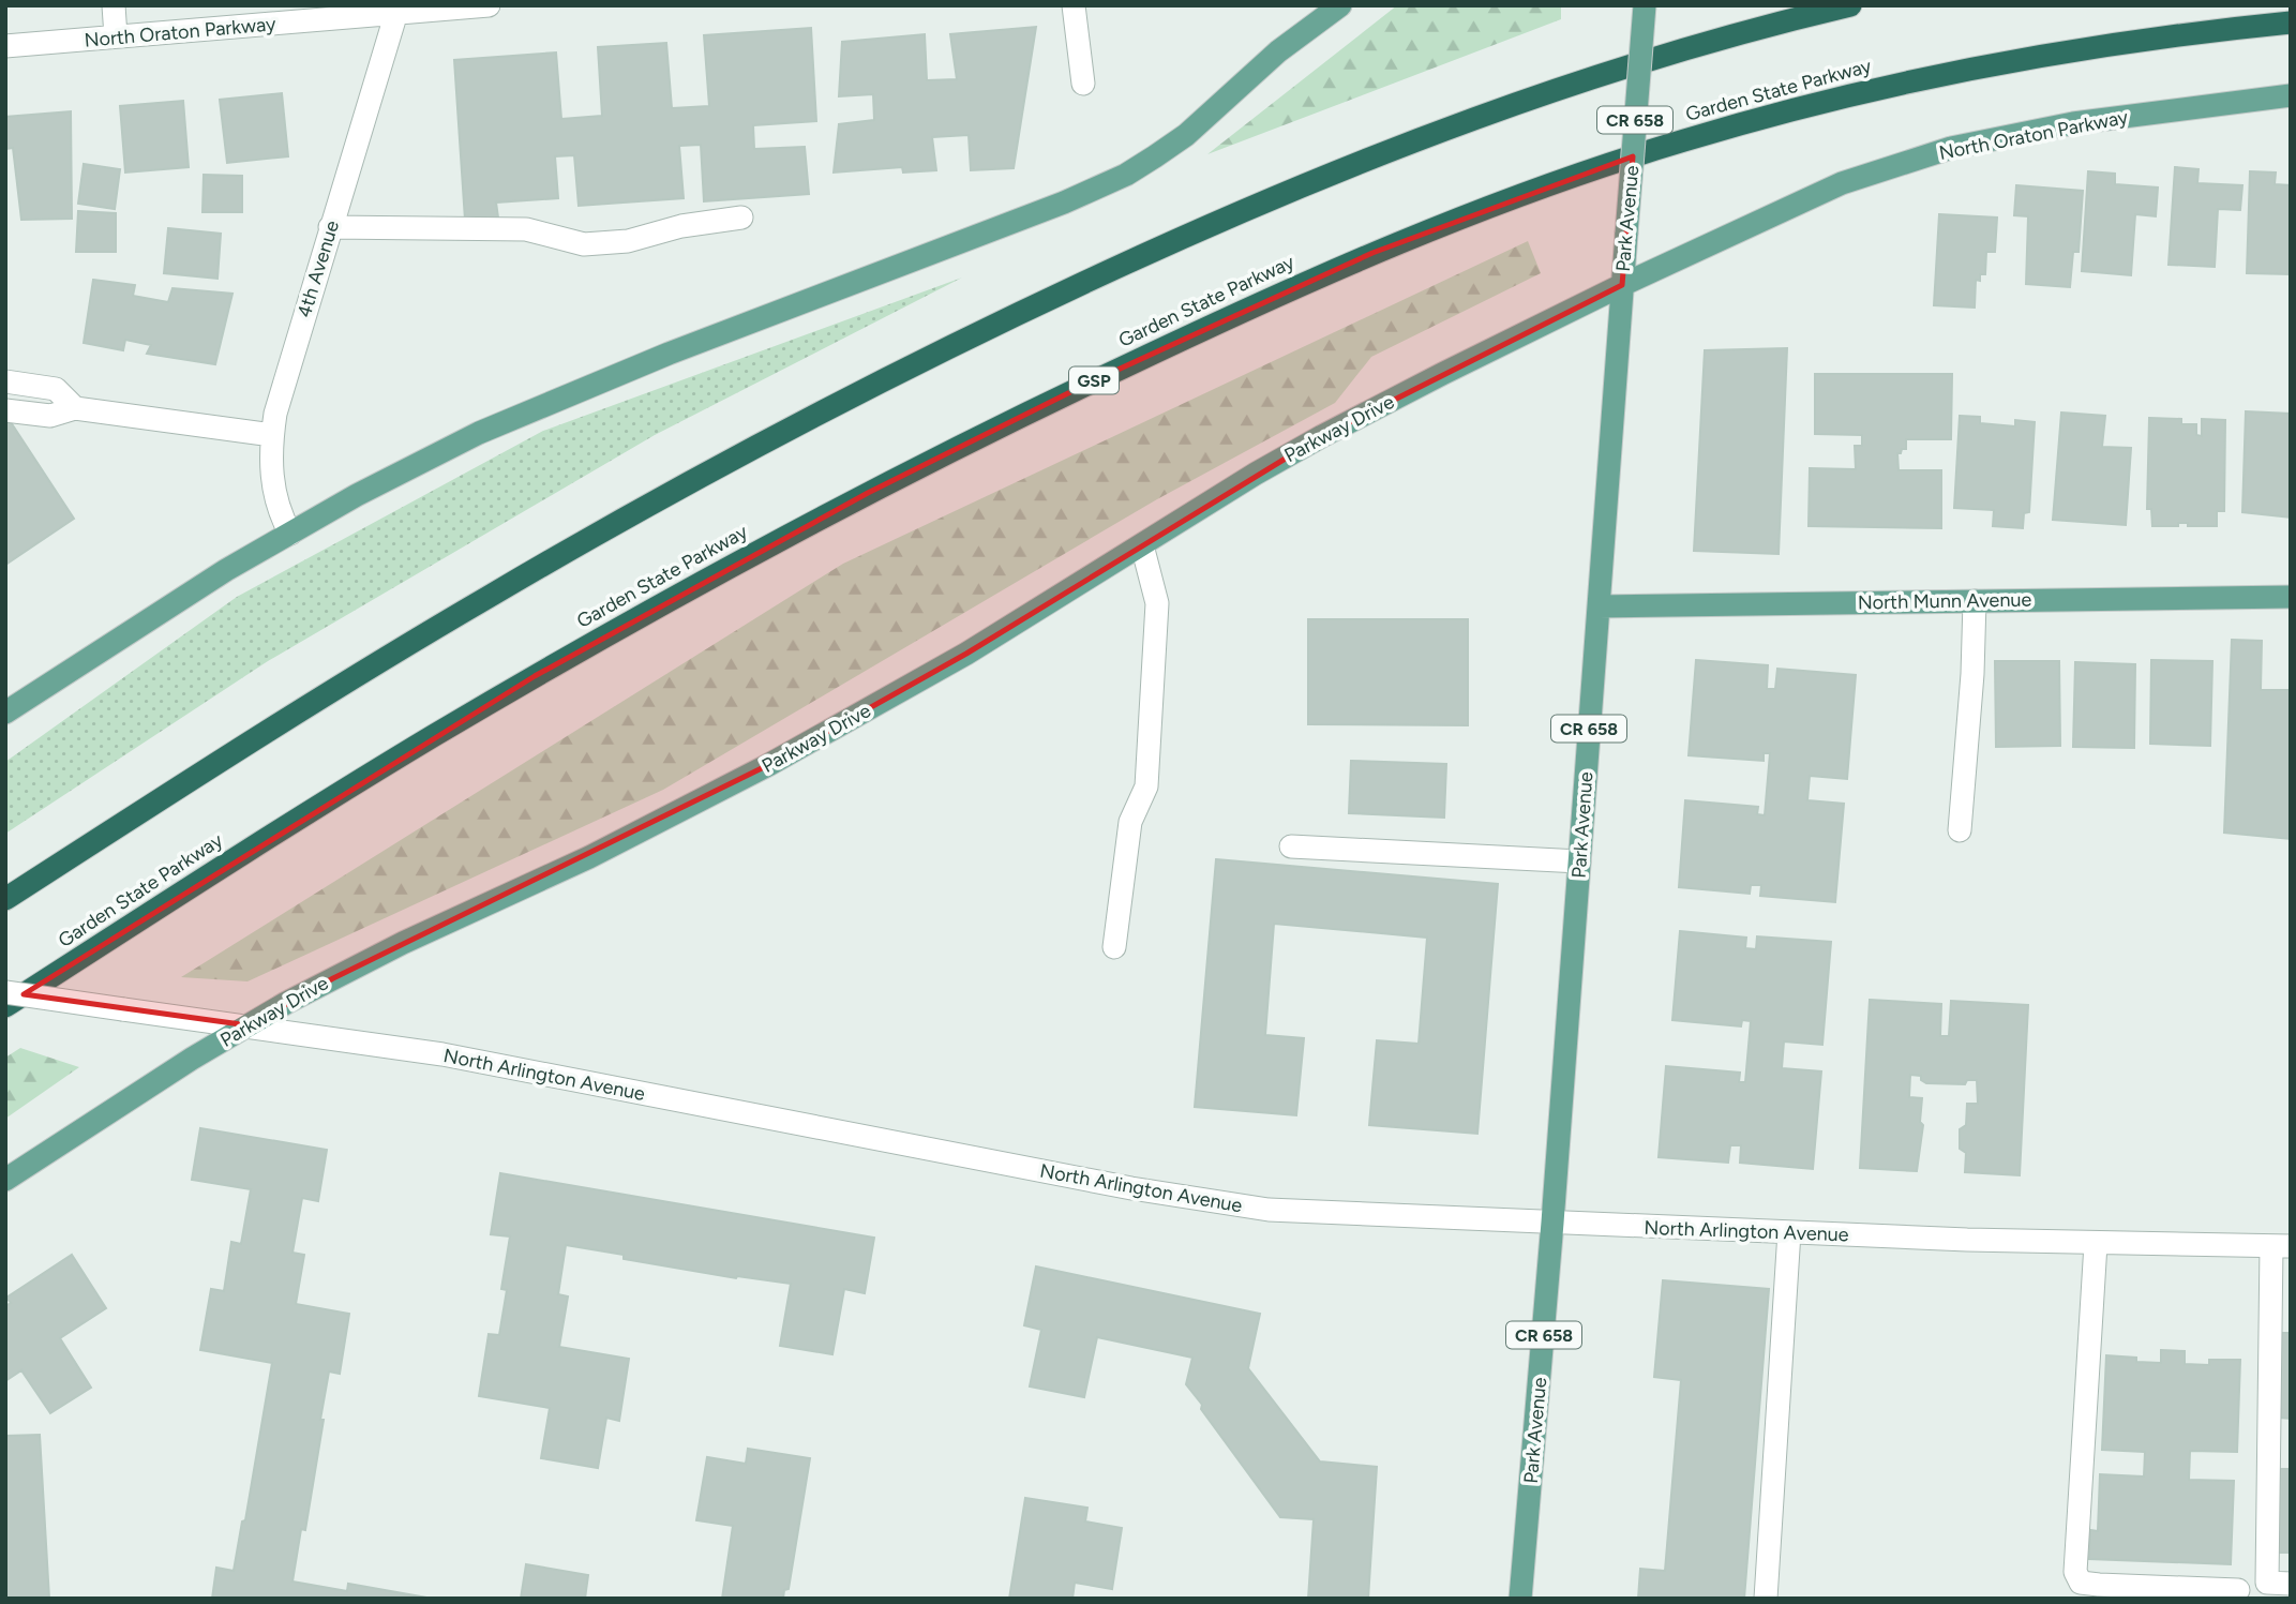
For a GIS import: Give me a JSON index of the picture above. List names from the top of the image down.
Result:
{
  "streets": {
    "highway": ["Garden State Parkway", "GSP"],
    "main road": [
      "North Oraton Parkway",
      "CR 658",
      "Park Avenue",
      "Parkway Drive",
      "North Munn Avenue"
    ],
    "street": ["4th Avenue", "North Arlington Avenue"]
  },
  "crossings": [
    ["North Oraton Parkway", "Park Avenue"],
    ["North Oraton Parkway", "4th Avenue"],
    ["North Oraton Parkway", "Parkway Drive"],
    ["Park Avenue", "Parkway Drive"],
    ["Park Avenue", "North Munn Avenue"],
    ["Park Avenue", "North Arlington Avenue"],
    ["Parkway Drive", "North Arlington Avenue"]
  ]
}
